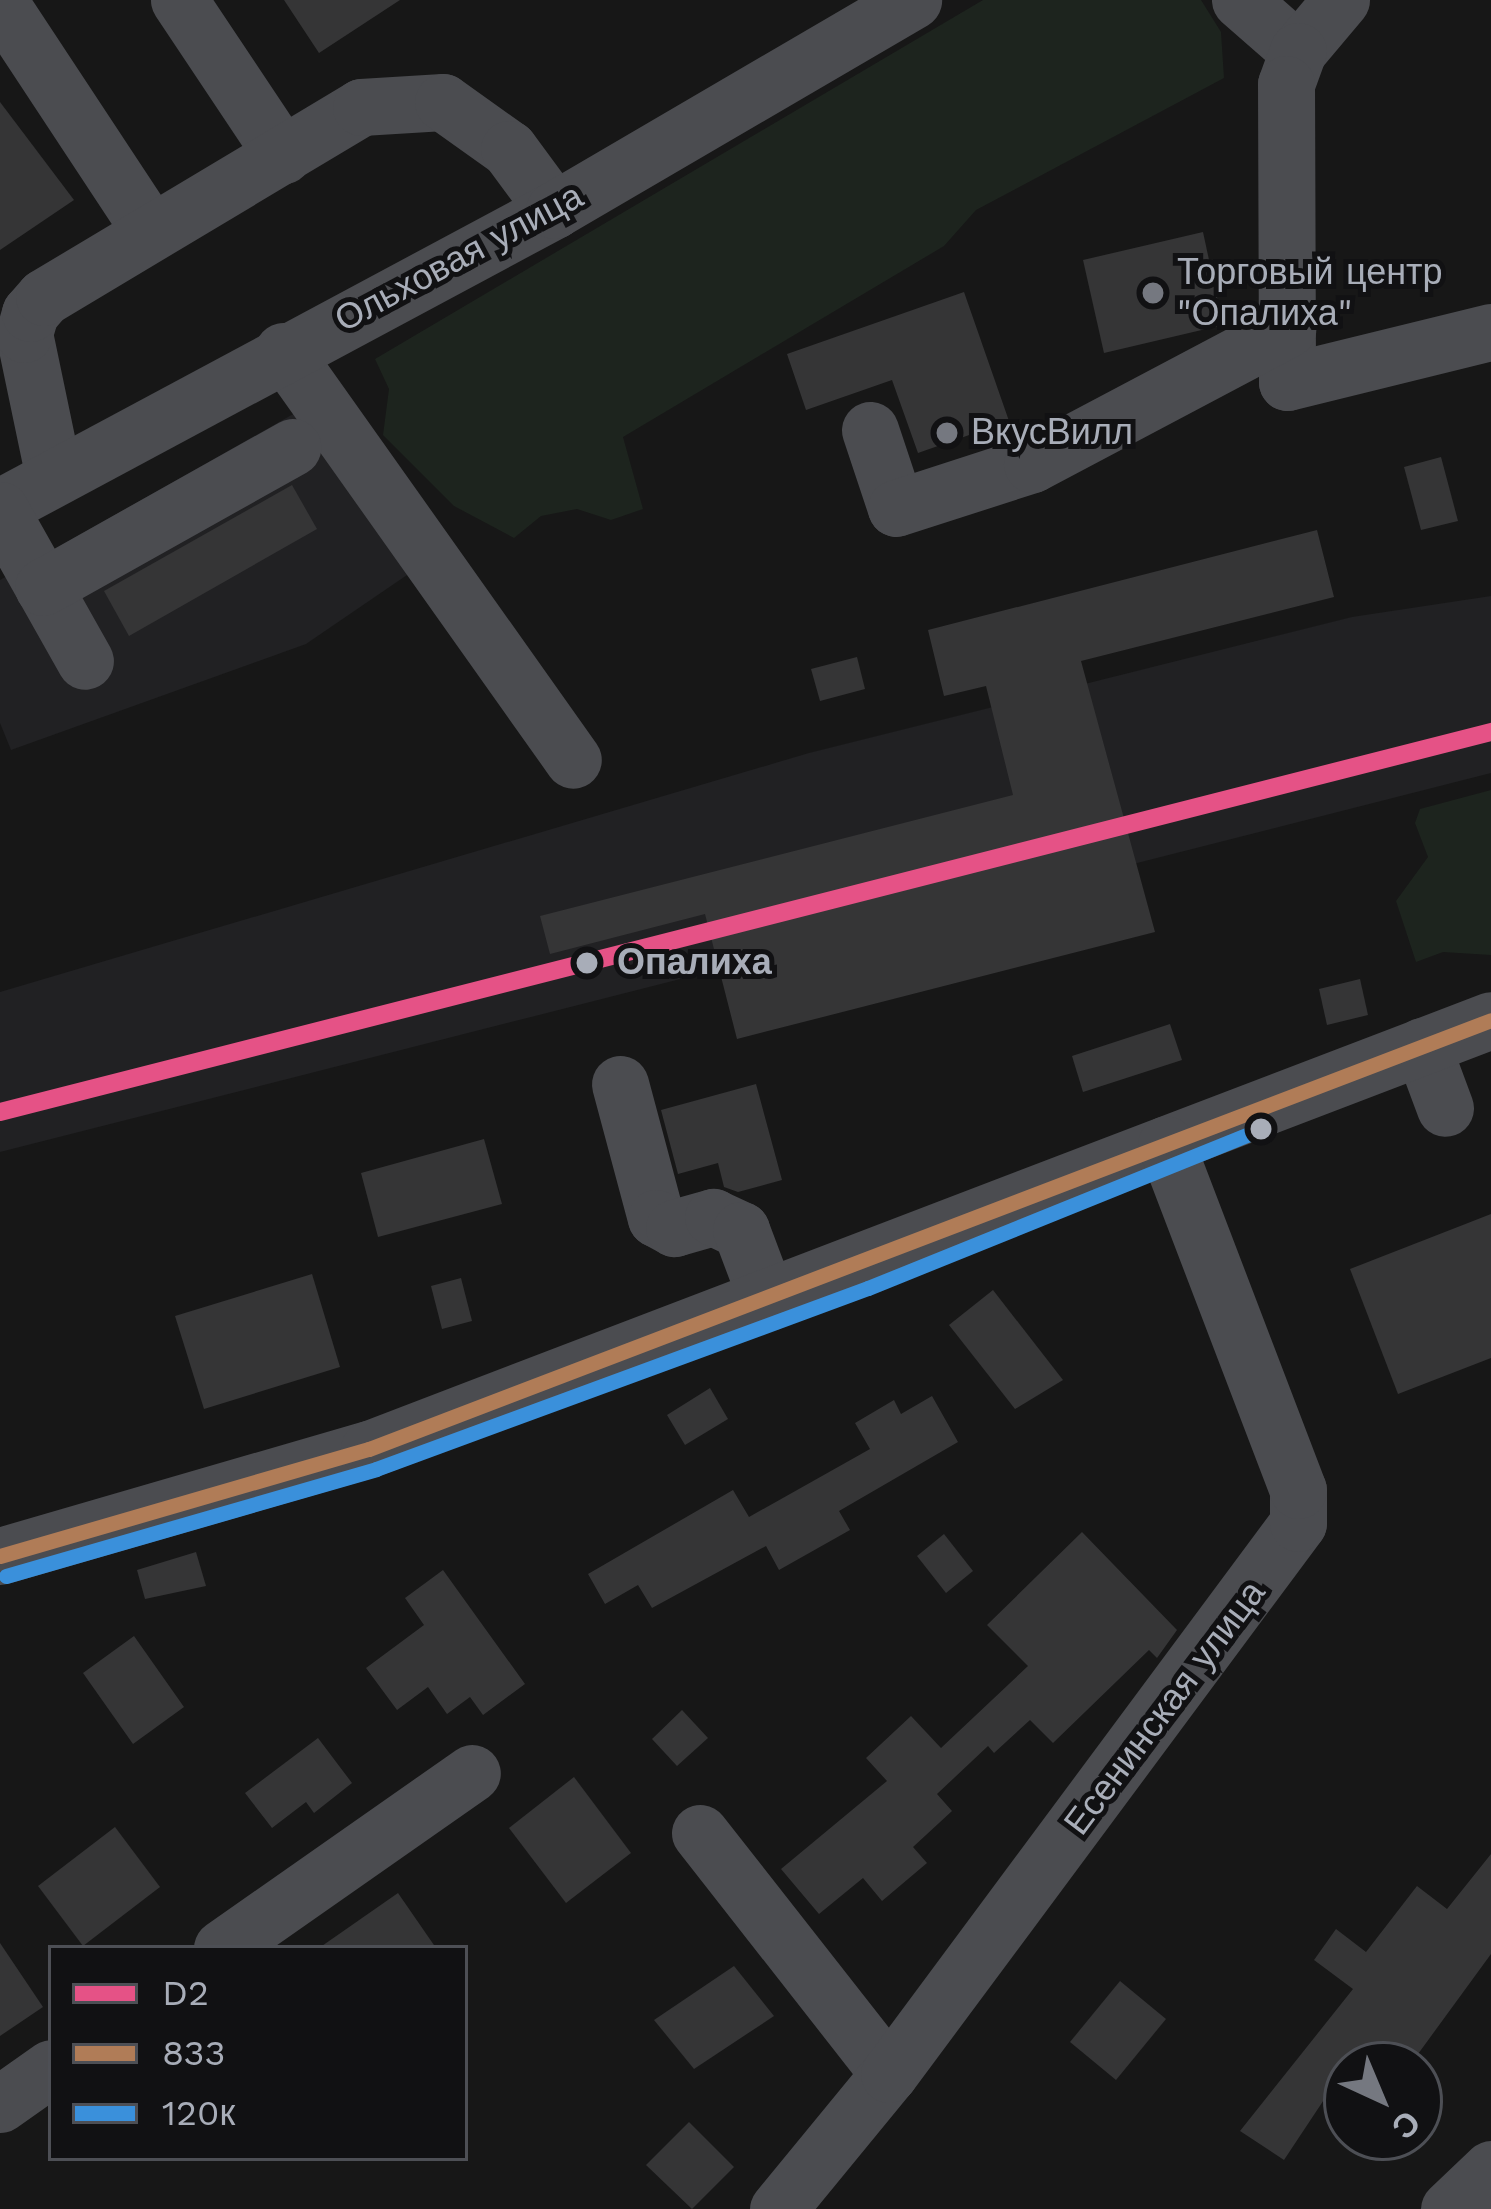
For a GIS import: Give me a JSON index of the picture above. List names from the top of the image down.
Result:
{
  "streets": {
    "street": ["Ольховая улица", "Есенинская улица"]
  },
  "places": ["Торговый центр \"Опалиха\"", "ВкусВилл", "Опалиха"],
  "lines": ["transit line D2", "transit line 833", "transit line 120к"],
  "legend": ["D2", "833", "120к"],
  "north": "bottom right"
}
